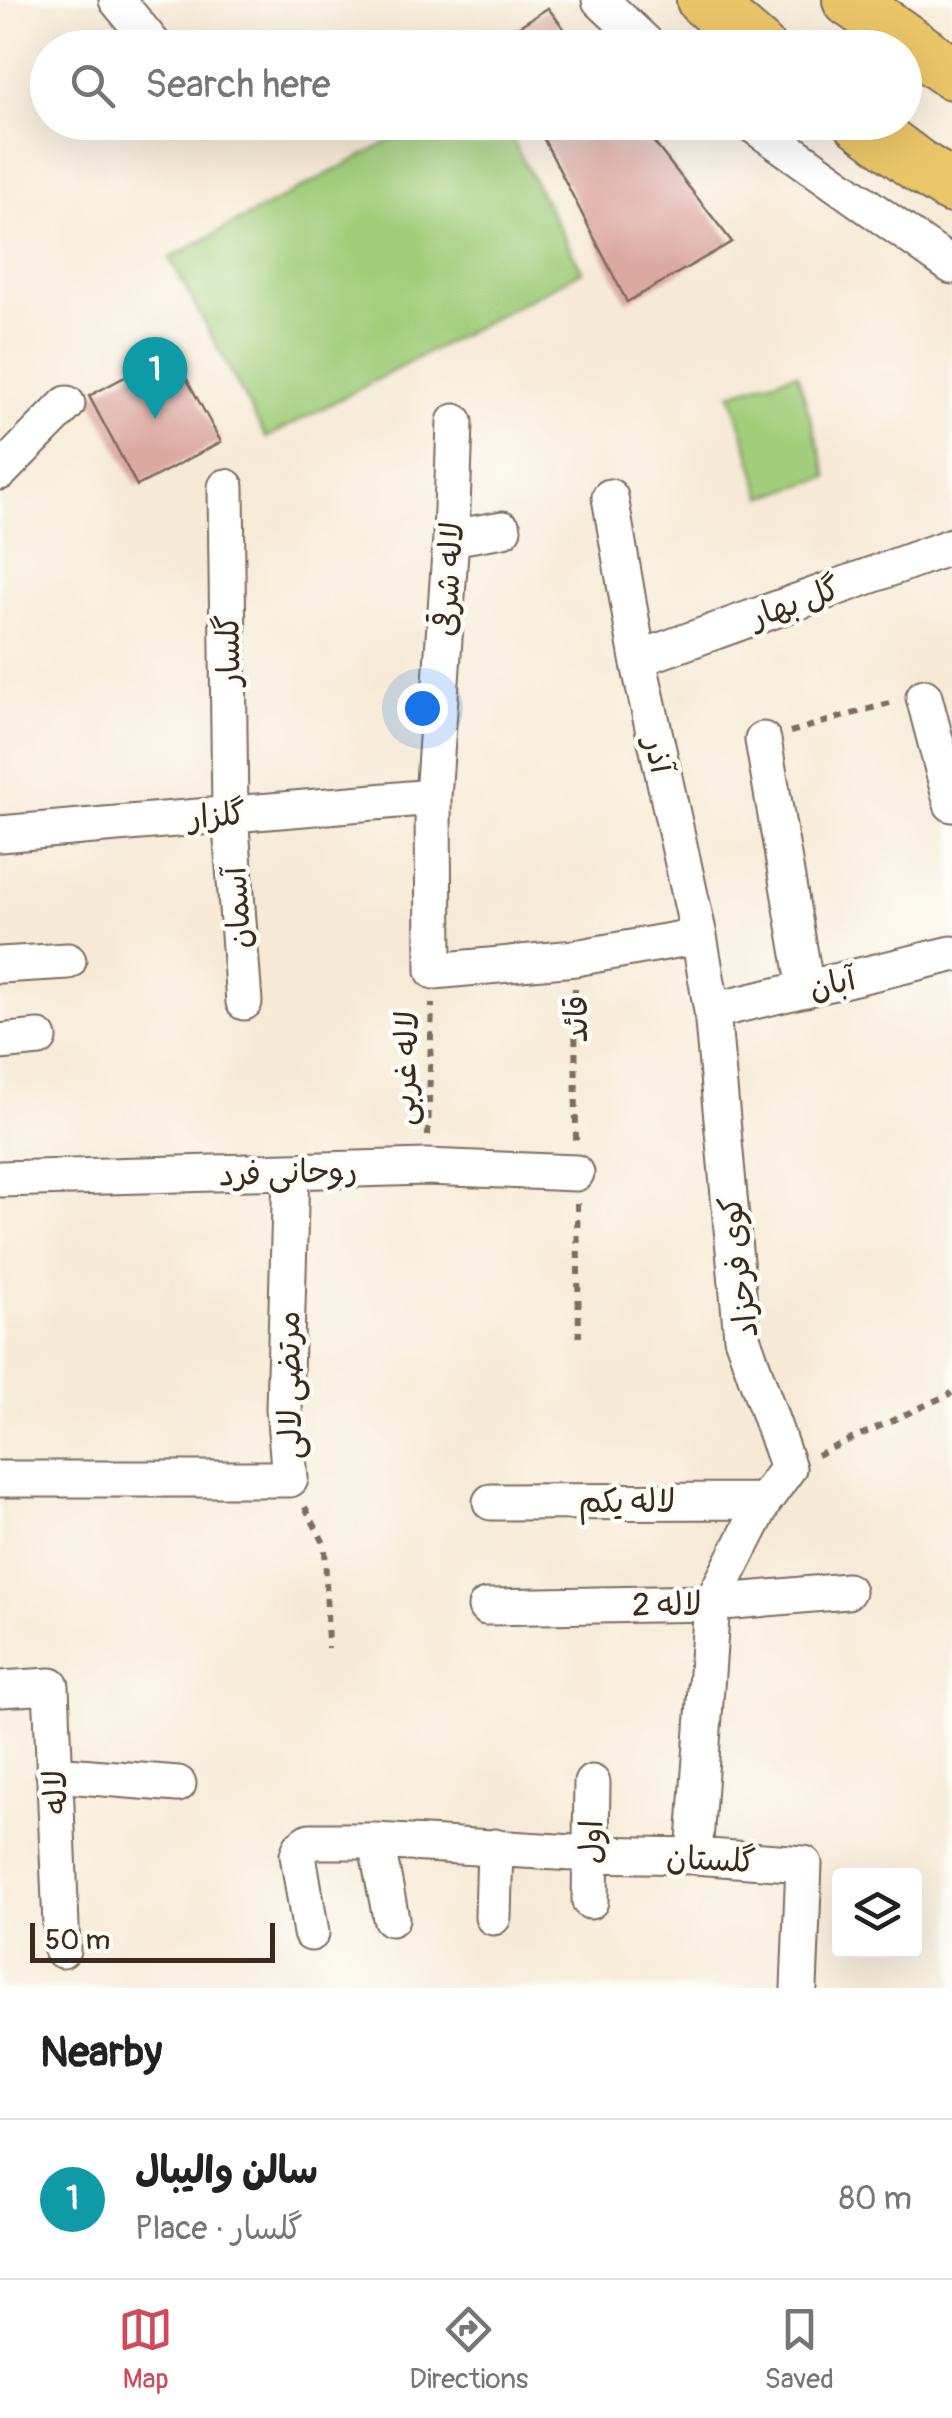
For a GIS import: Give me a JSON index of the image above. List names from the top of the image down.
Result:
{
  "streets": {
    "street": [
      "لاله شرقی",
      "گل بهار",
      "گلسار",
      "آذر",
      "گلزار",
      "آسمان",
      "آبان",
      "قائد",
      "روحانی فرد",
      "کوی فرحزاد",
      "مرتضی لالی",
      "لاله یکم",
      "لاله 2",
      "لاله",
      "اول",
      "گلستان"
    ],
    "path": ["لاله غربی"]
  },
  "crossings": [
    ["لاله شرقی", "گلزار"],
    ["گل بهار", "آذر"],
    ["گلسار", "گلزار"],
    ["گلسار", "آسمان"],
    ["آذر", "آبان"],
    ["آذر", "کوی فرحزاد"],
    ["گلزار", "آسمان"],
    ["آبان", "کوی فرحزاد"],
    ["قائد", "لاله غربی"],
    ["قائد", "روحانی فرد"],
    ["لاله غربی", "روحانی فرد"],
    ["روحانی فرد", "مرتضی لالی"],
    ["اول", "گلستان"]
  ],
  "scale_bar": "50 m",
  "page": {
    "search": "Search here",
    "pins": "1",
    "scale": "50 m",
    "heading": "Nearby",
    "list": [
      {
        "mark": "1",
        "name": "سالن والیبال",
        "note": "Place · گلسار",
        "value": "80 m"
      }
    ],
    "nav": ["Map", "Directions", "Saved"]
  }
}
